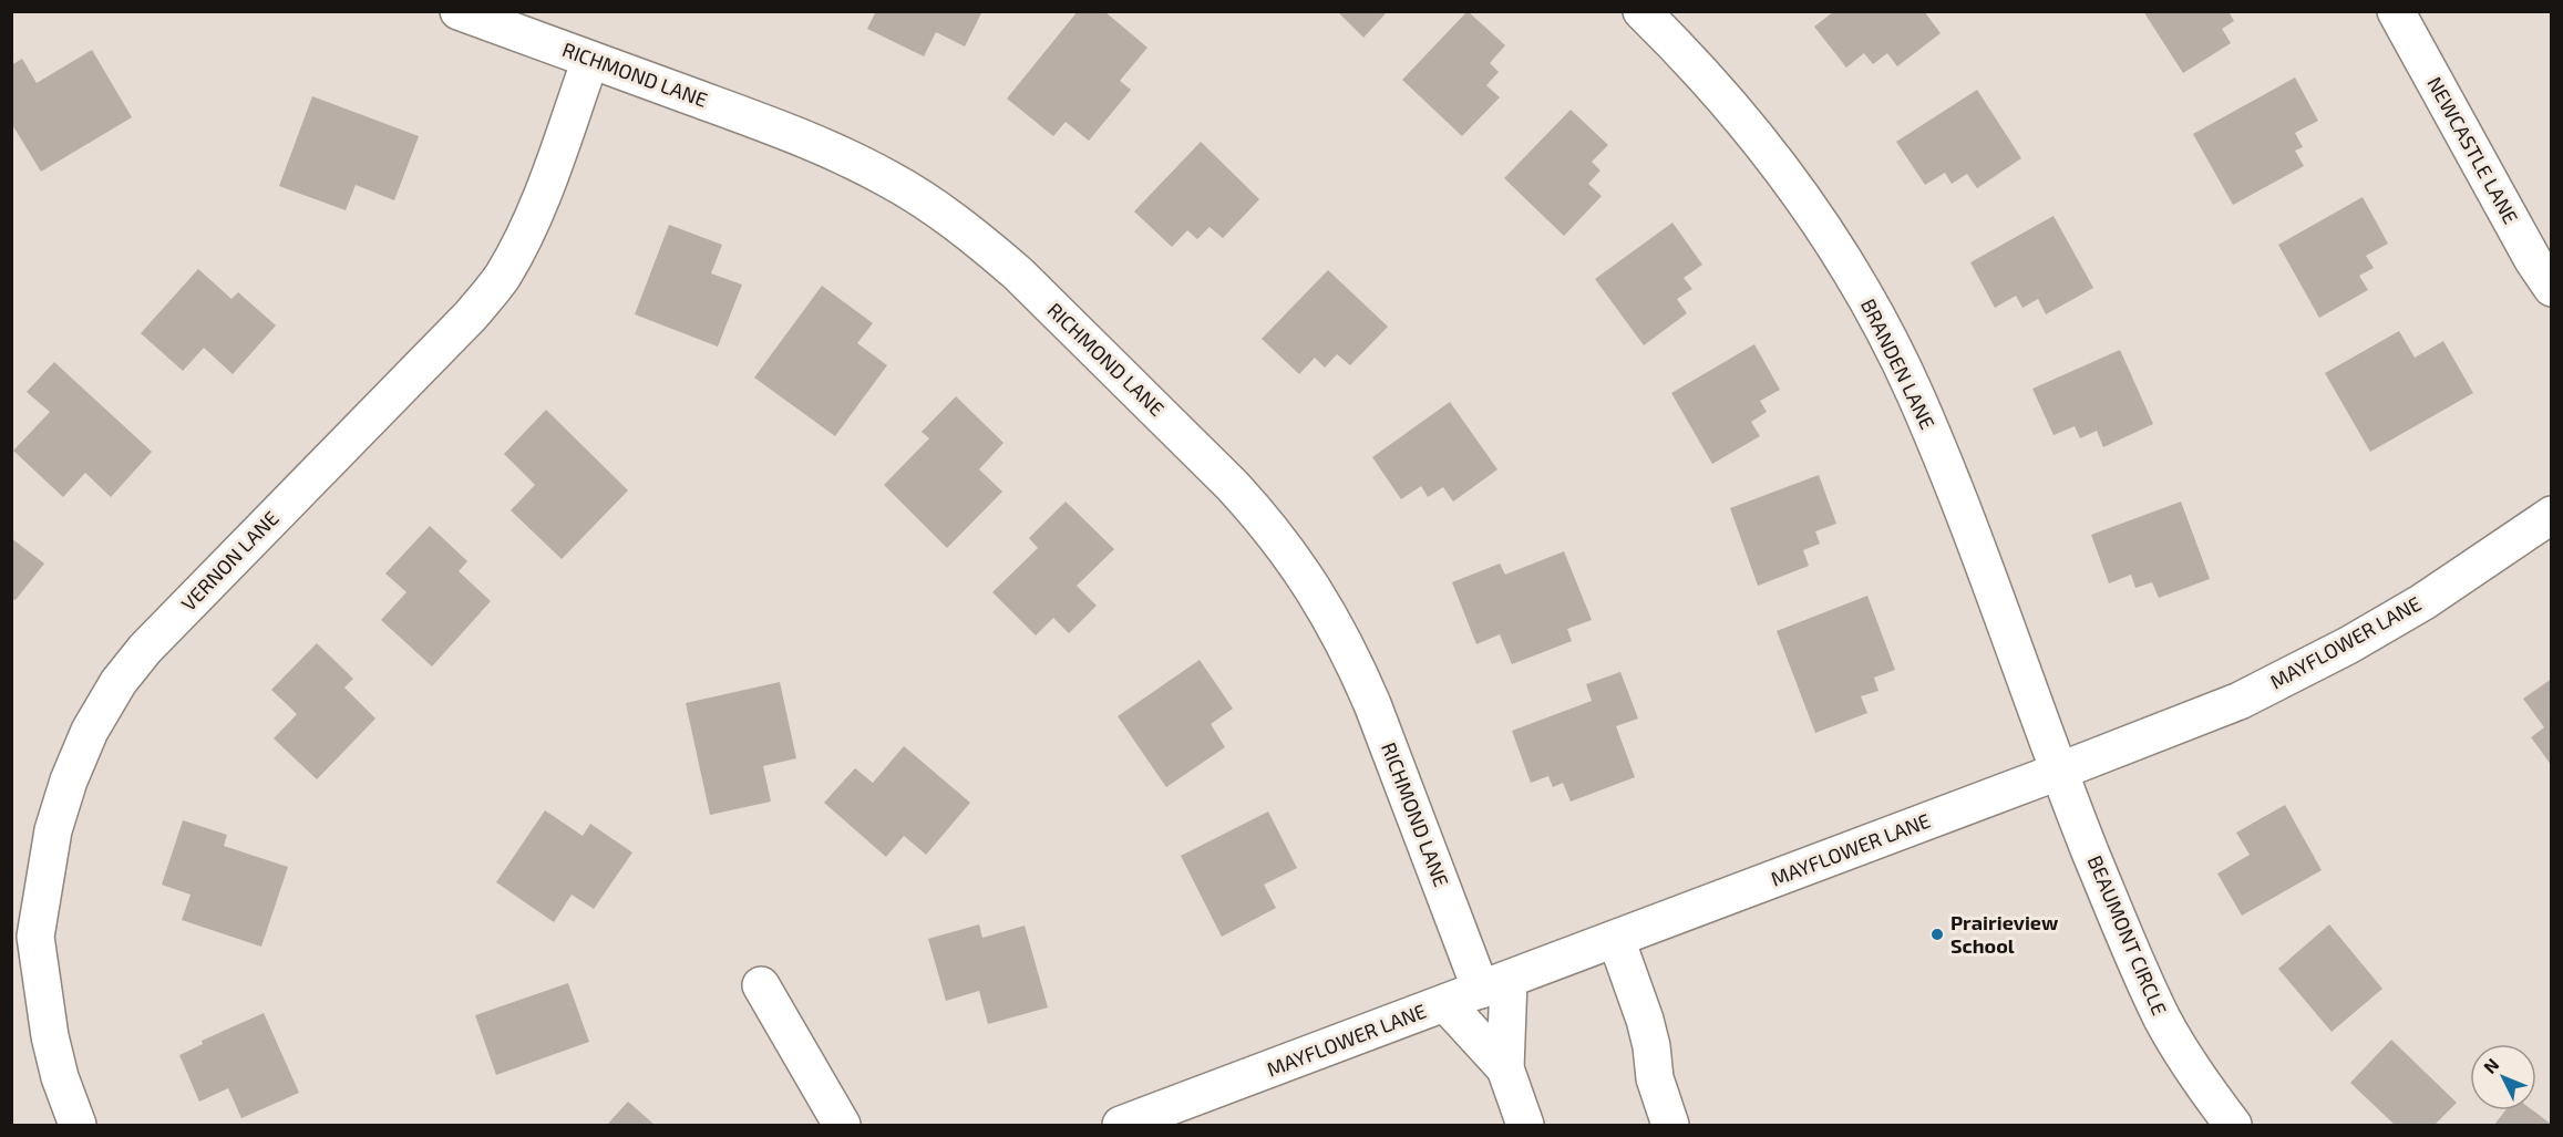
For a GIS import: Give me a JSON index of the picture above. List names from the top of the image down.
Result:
{
  "streets": {
    "street": [
      "RICHMOND LANE",
      "NEWCASTLE LANE",
      "BRANDEN LANE",
      "VERNON LANE",
      "MAYFLOWER LANE",
      "BEAUMONT CIRCLE"
    ]
  },
  "crossings": [
    ["RICHMOND LANE", "VERNON LANE"],
    ["RICHMOND LANE", "MAYFLOWER LANE"],
    ["BRANDEN LANE", "MAYFLOWER LANE"],
    ["BRANDEN LANE", "BEAUMONT CIRCLE"],
    ["MAYFLOWER LANE", "BEAUMONT CIRCLE"]
  ],
  "places": ["Prairieview School"],
  "north": "top left"
}
